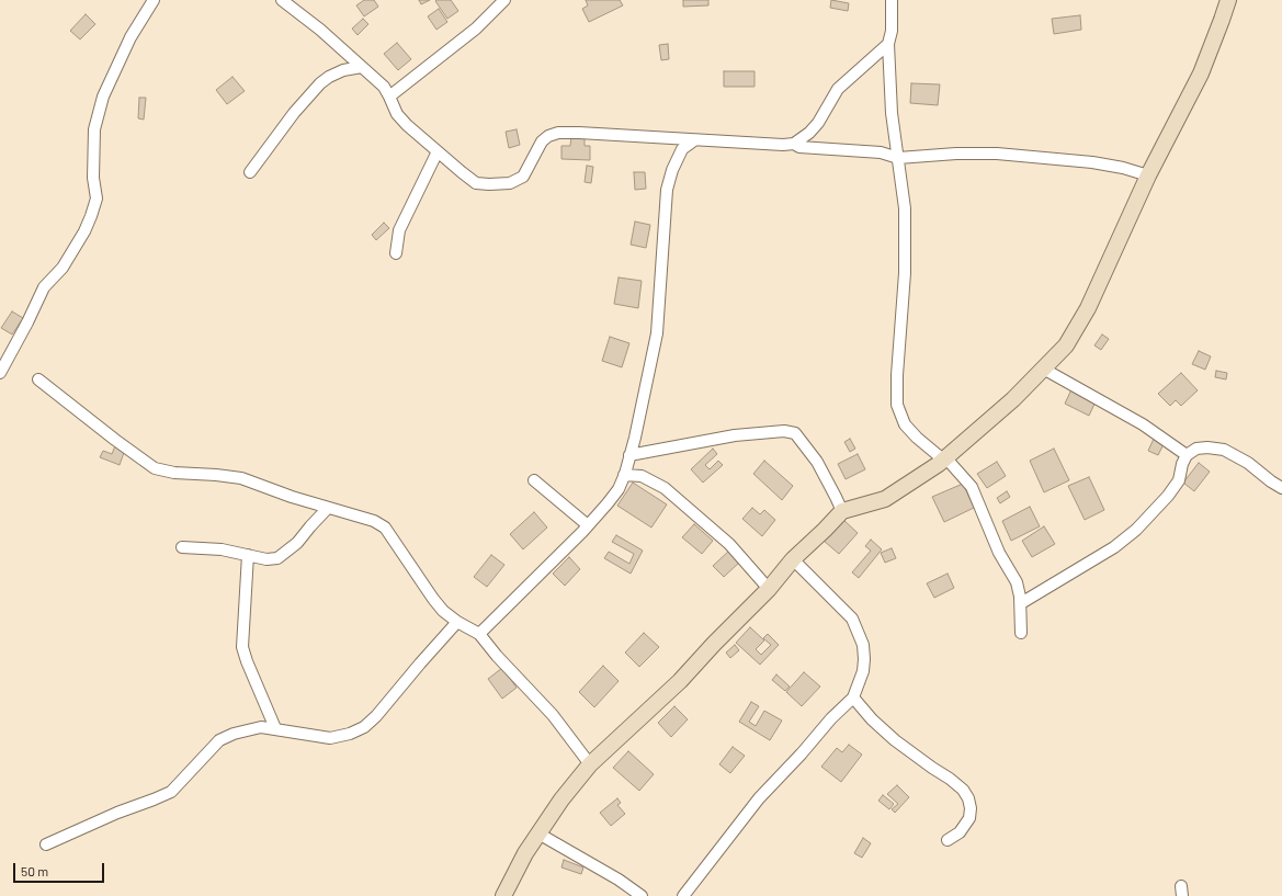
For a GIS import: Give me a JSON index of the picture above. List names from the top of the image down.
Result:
{
  "scale_bar": "50 m"
}
